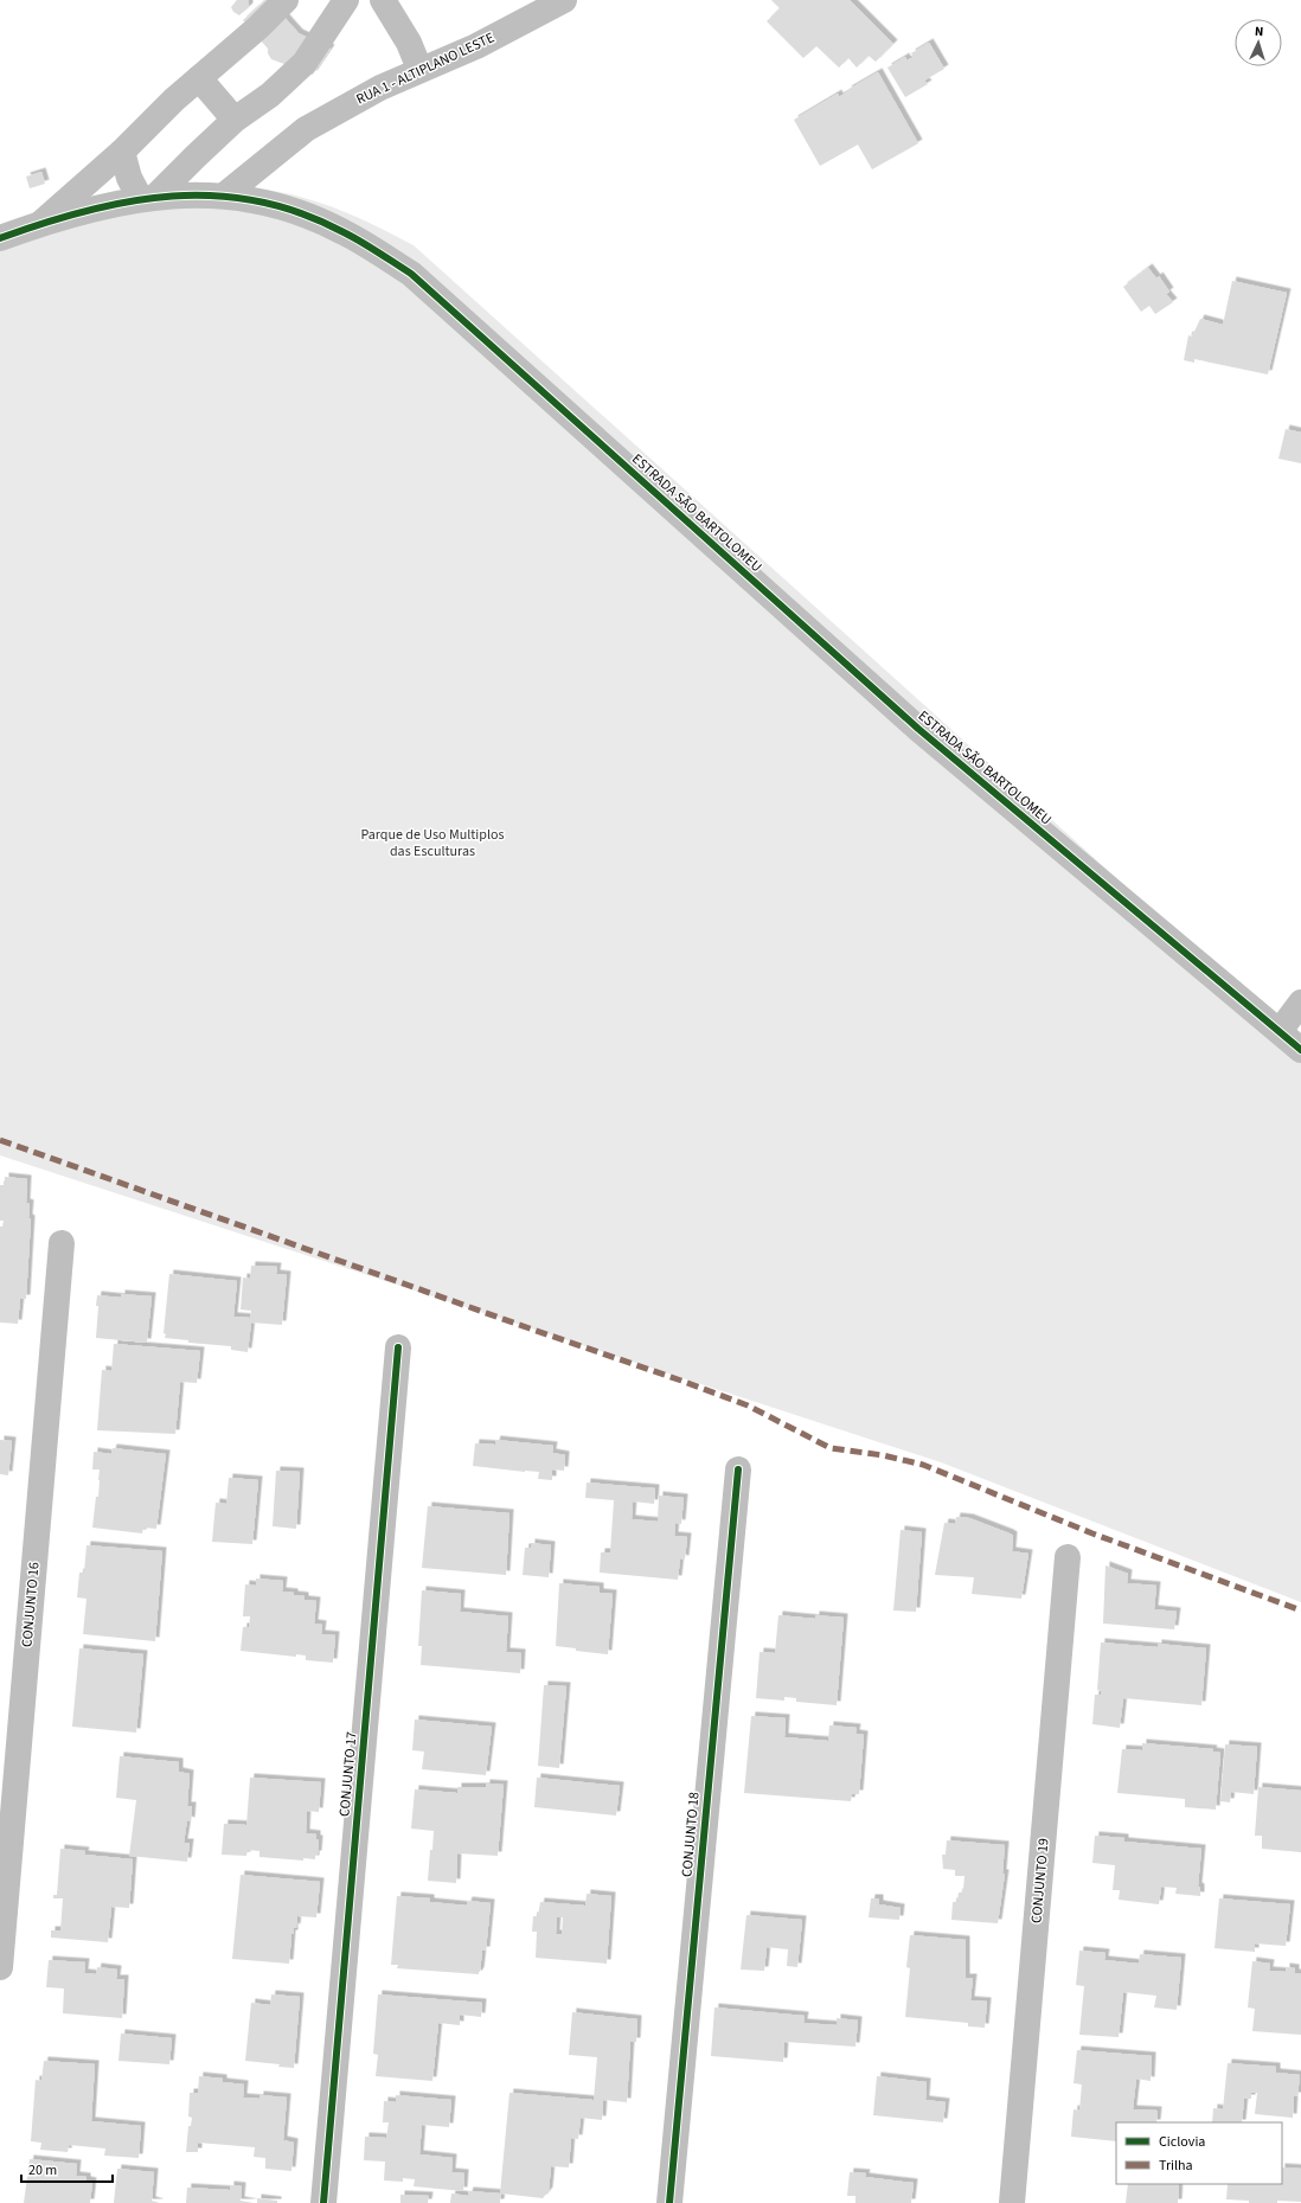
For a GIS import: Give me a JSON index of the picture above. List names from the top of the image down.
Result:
{
  "streets": {
    "street": [
      "RUA 1 - ALTIPLANO LESTE",
      "ESTRADA SÃO BARTOLOMEU",
      "CONJUNTO 16",
      "CONJUNTO 17",
      "CONJUNTO 18",
      "CONJUNTO 19"
    ]
  },
  "crossings": [
    ["RUA 1 - ALTIPLANO LESTE", "ESTRADA SÃO BARTOLOMEU"]
  ],
  "parks": ["Parque de Uso Multiplos das Esculturas"],
  "legend": ["Ciclovia", "Trilha"],
  "scale_bar": "20 m",
  "north": "top"
}
